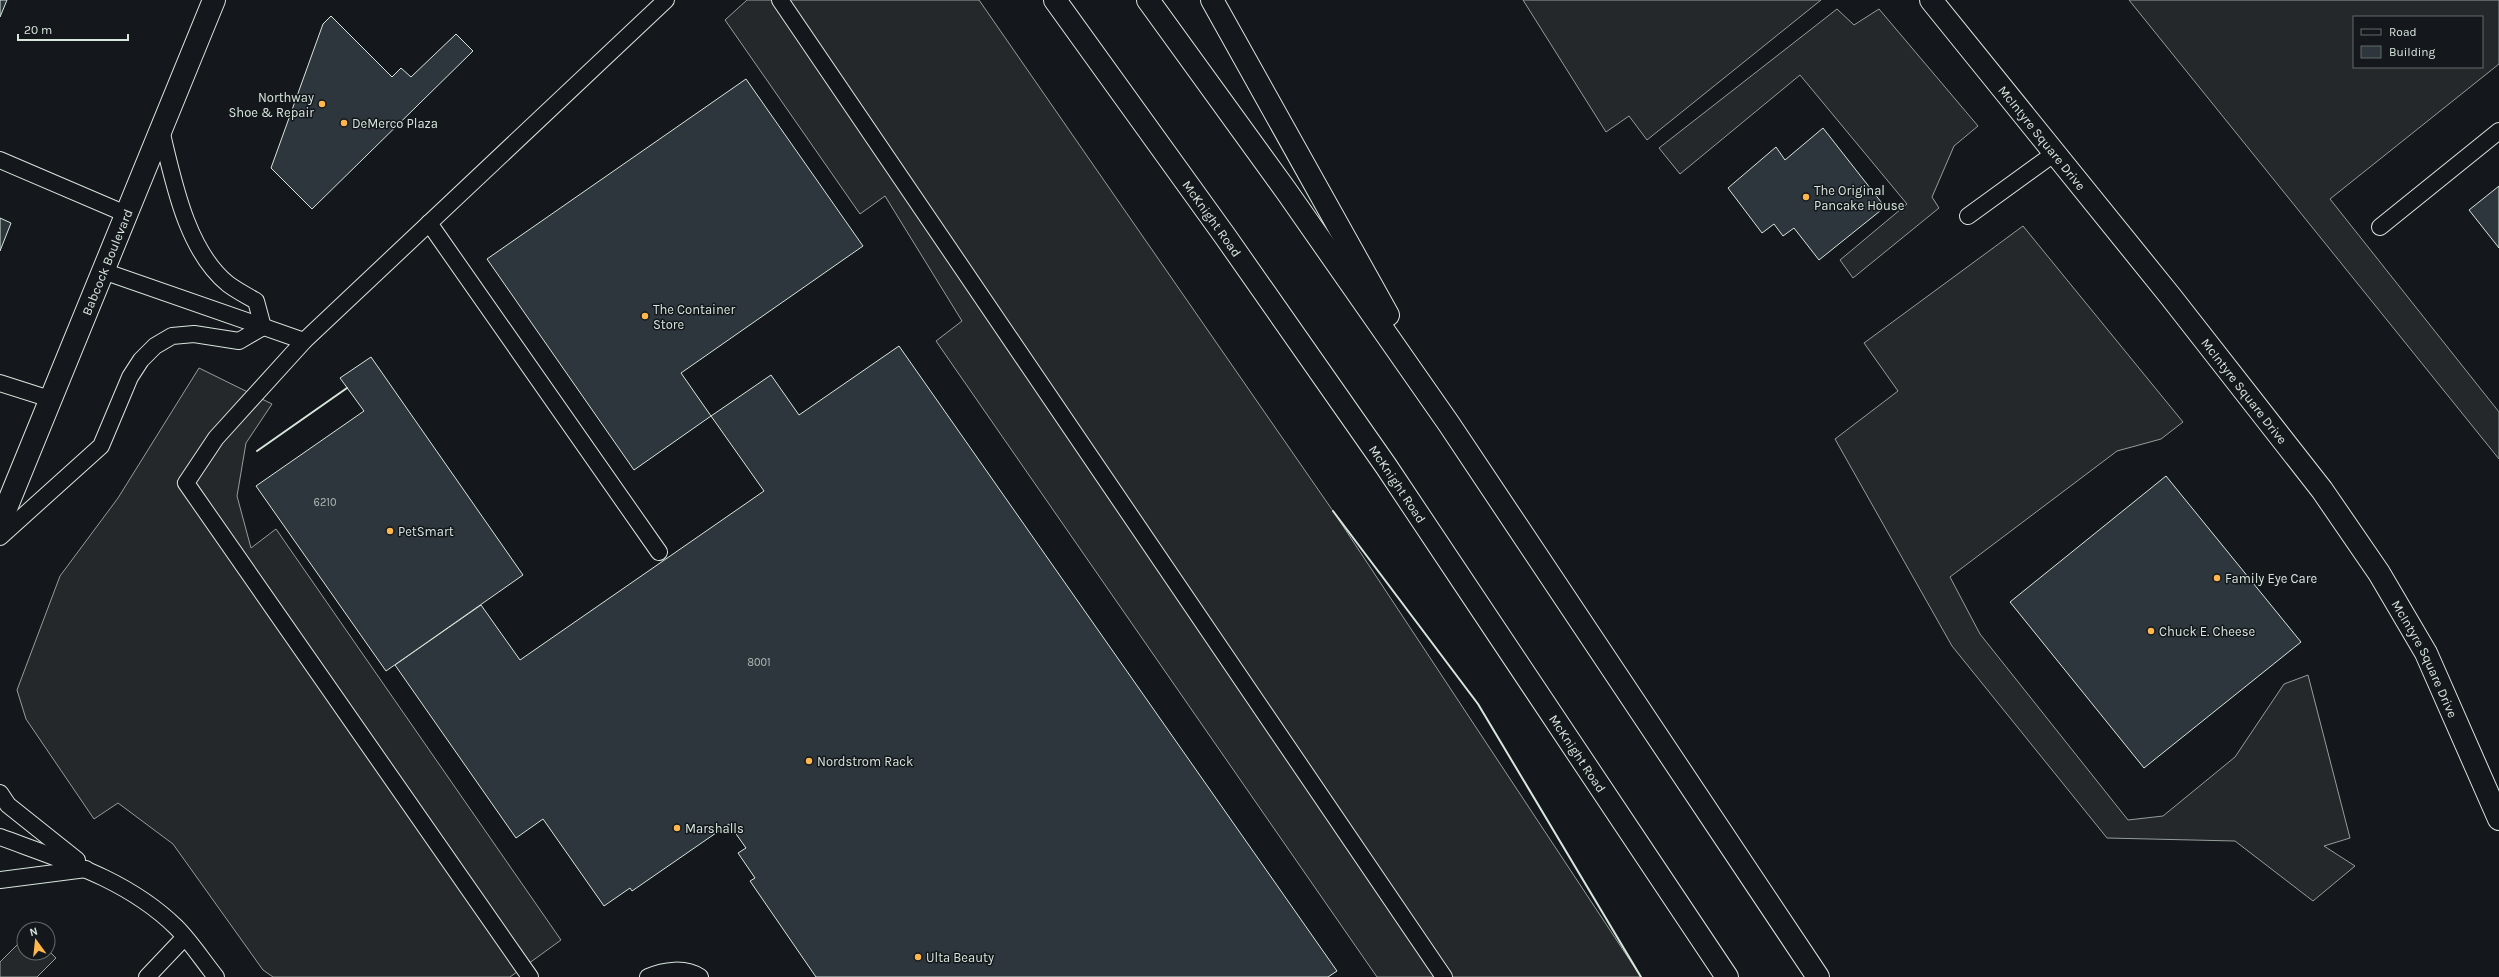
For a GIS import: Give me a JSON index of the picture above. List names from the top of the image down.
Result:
{
  "streets": {
    "main road": ["McIntyre Square Drive", "McKnight Road", "Babcock Boulevard"]
  },
  "places": [
    "Northway Shoe & Repair",
    "DeMerco Plaza",
    "The Original Pancake House",
    "The Container Store",
    "PetSmart",
    "Family Eye Care",
    "Chuck E. Cheese",
    "Nordstrom Rack",
    "Marshalls",
    "Ulta Beauty"
  ],
  "house_numbers": ["6210", "8001"],
  "legend": ["Road", "Building"],
  "scale_bar": "20 m",
  "north": "top"
}
